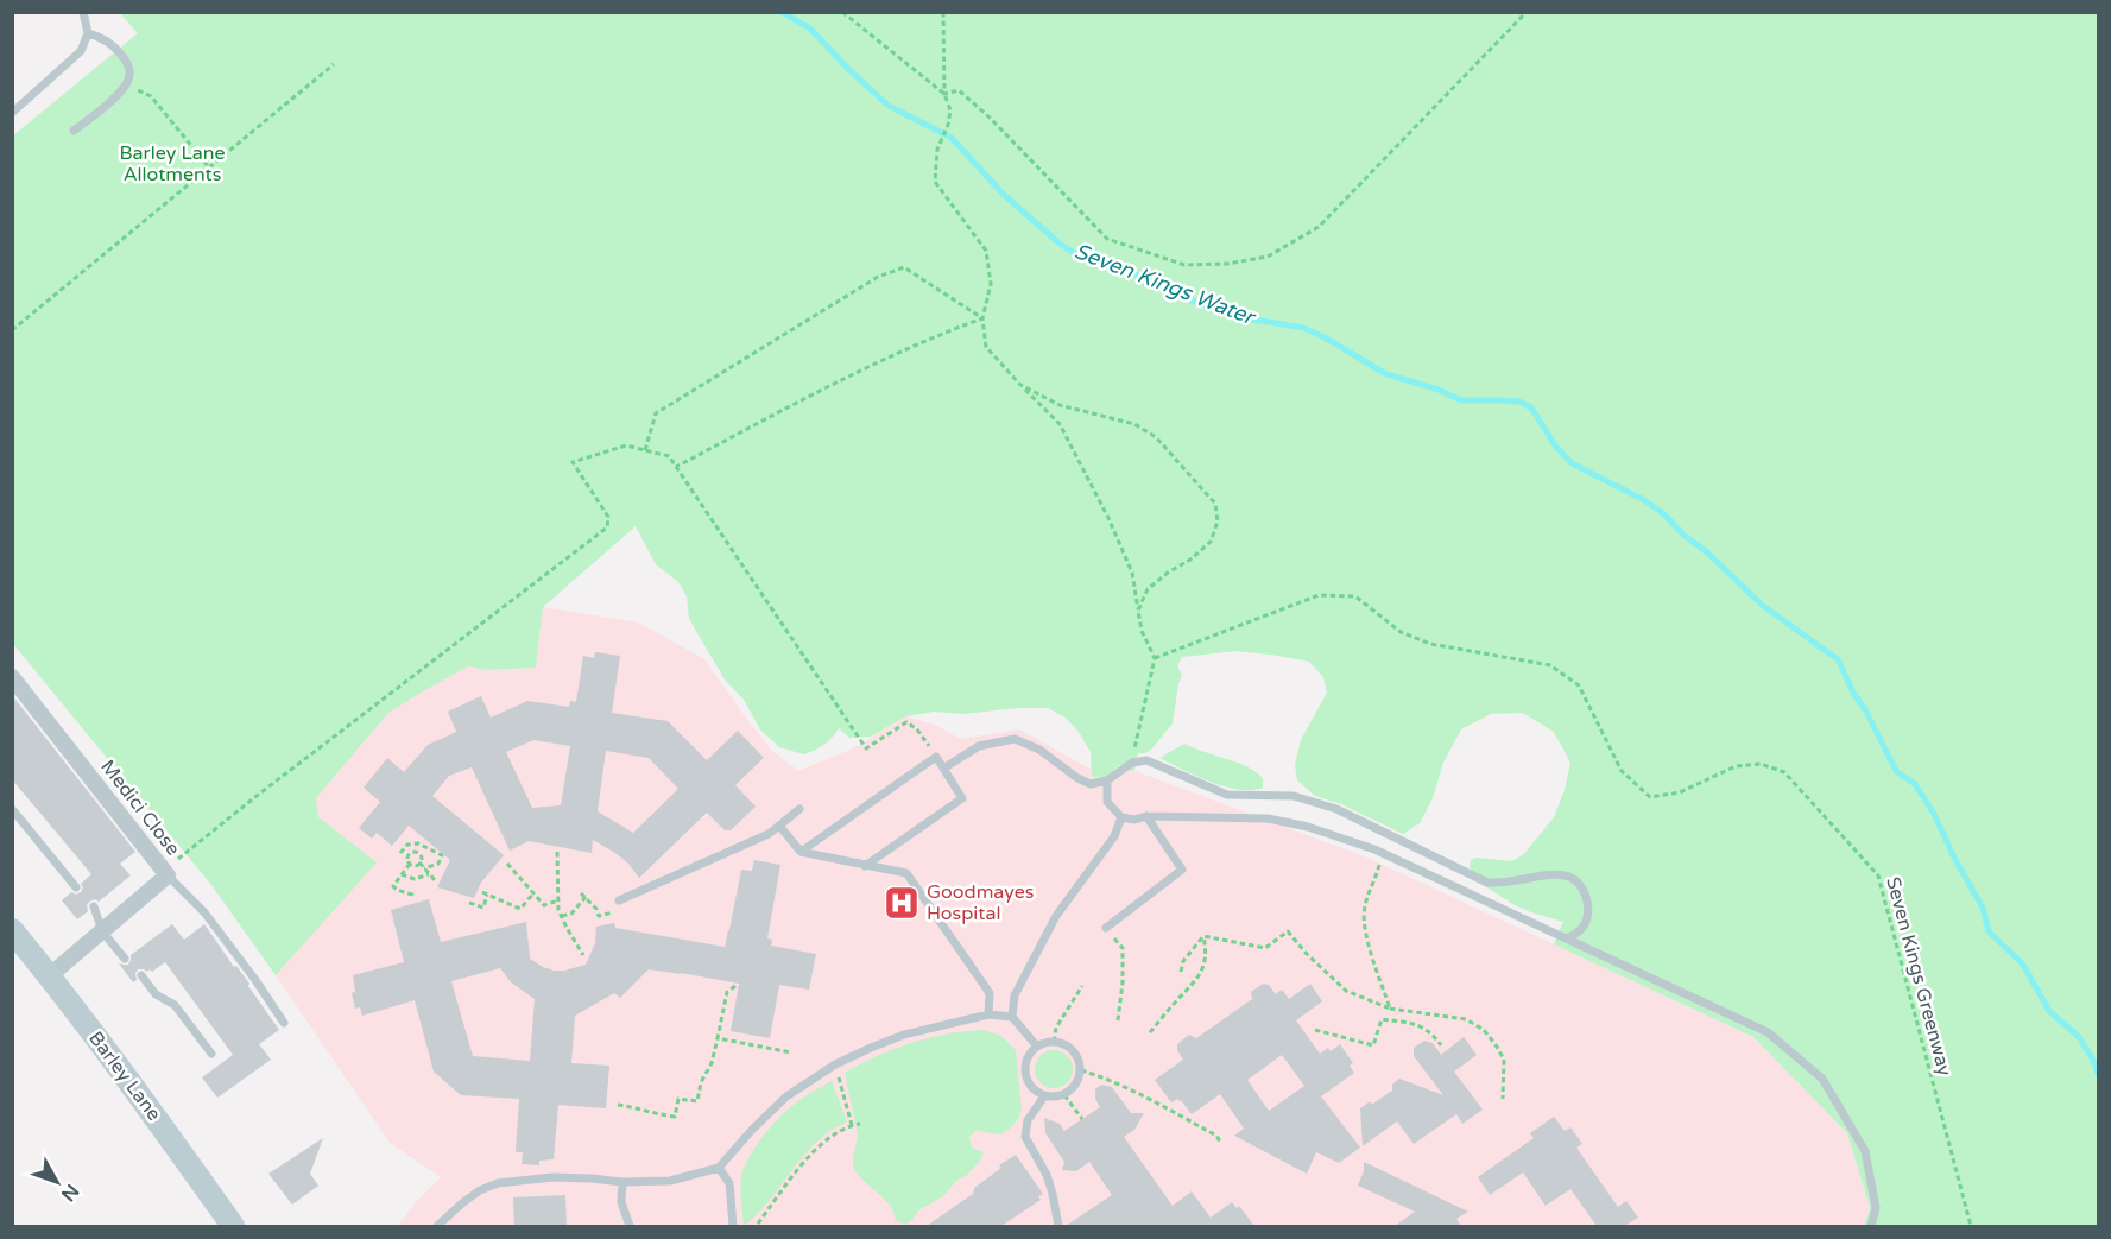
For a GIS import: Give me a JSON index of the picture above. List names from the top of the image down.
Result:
{
  "streets": {
    "main road": ["Barley Lane"],
    "street": ["Medici Close"],
    "path": ["Seven Kings Greenway"]
  },
  "crossings": [
    ["Medici Close", "Barley Lane"]
  ],
  "water": ["Seven Kings Water"],
  "parks": ["Barley Lane Allotments"],
  "places": {
    "hospital": ["Goodmayes Hospital"]
  },
  "north": "bottom right"
}
